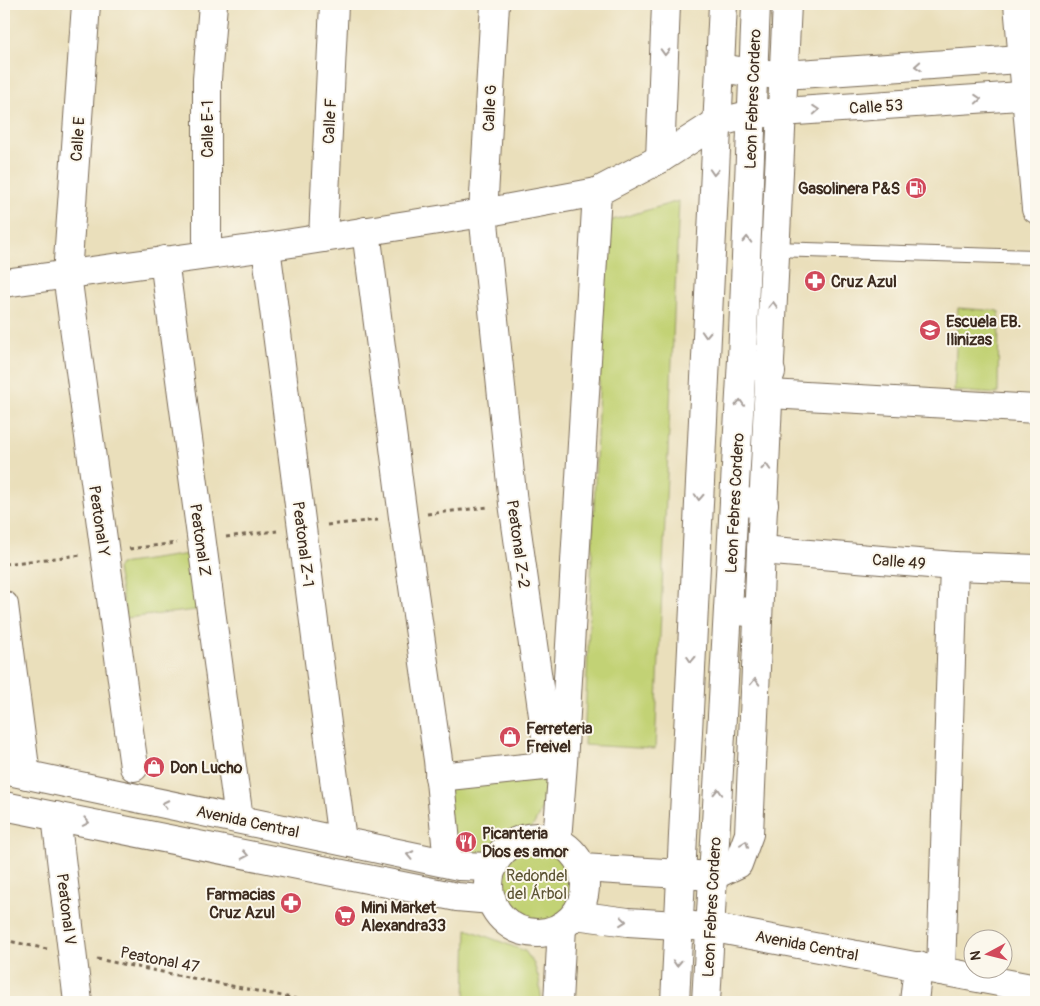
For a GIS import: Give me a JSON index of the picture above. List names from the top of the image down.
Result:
{
  "streets": {
    "street": [
      "Leon Febres Cordero",
      "Calle 53",
      "Calle G",
      "Calle F",
      "Calle E-1",
      "Calle E",
      "Peatonal Y",
      "Peatonal Z",
      "Peatonal Z-1",
      "Peatonal Z-2",
      "Calle 49",
      "Avenida Central",
      "Peatonal V"
    ],
    "path": ["Peatonal 47"]
  },
  "crossings": [
    ["Leon Febres Cordero", "Calle 53"],
    ["Leon Febres Cordero", "Avenida Central"],
    ["Calle 53", "Calle G"],
    ["Calle 53", "Calle F"],
    ["Calle 53", "Calle E-1"],
    ["Calle 53", "Calle E"],
    ["Calle 53", "Peatonal Y"],
    ["Calle 53", "Peatonal Z"],
    ["Calle 53", "Peatonal Z-1"],
    ["Calle 53", "Peatonal Z-2"],
    ["Calle G", "Peatonal Z-2"],
    ["Calle E", "Peatonal Y"],
    ["Peatonal Z", "Avenida Central"],
    ["Peatonal Z-1", "Avenida Central"],
    ["Avenida Central", "Peatonal V"],
    ["Peatonal V", "Peatonal 47"]
  ],
  "parks": ["Redondel del Árbol"],
  "places": {
    "fuel station": ["Gasolinera P&S"],
    "pharmacy": ["Cruz Azul", "Farmacias Cruz Azul"],
    "school or university": ["Escuela EB. Ilinizas"],
    "shop": ["Ferreteria Freivel", "Don Lucho"],
    "restaurant": ["Picanteria Dios es amor"],
    "supermarket": ["Mini Market Alexandra33"]
  },
  "north": "left"
}
